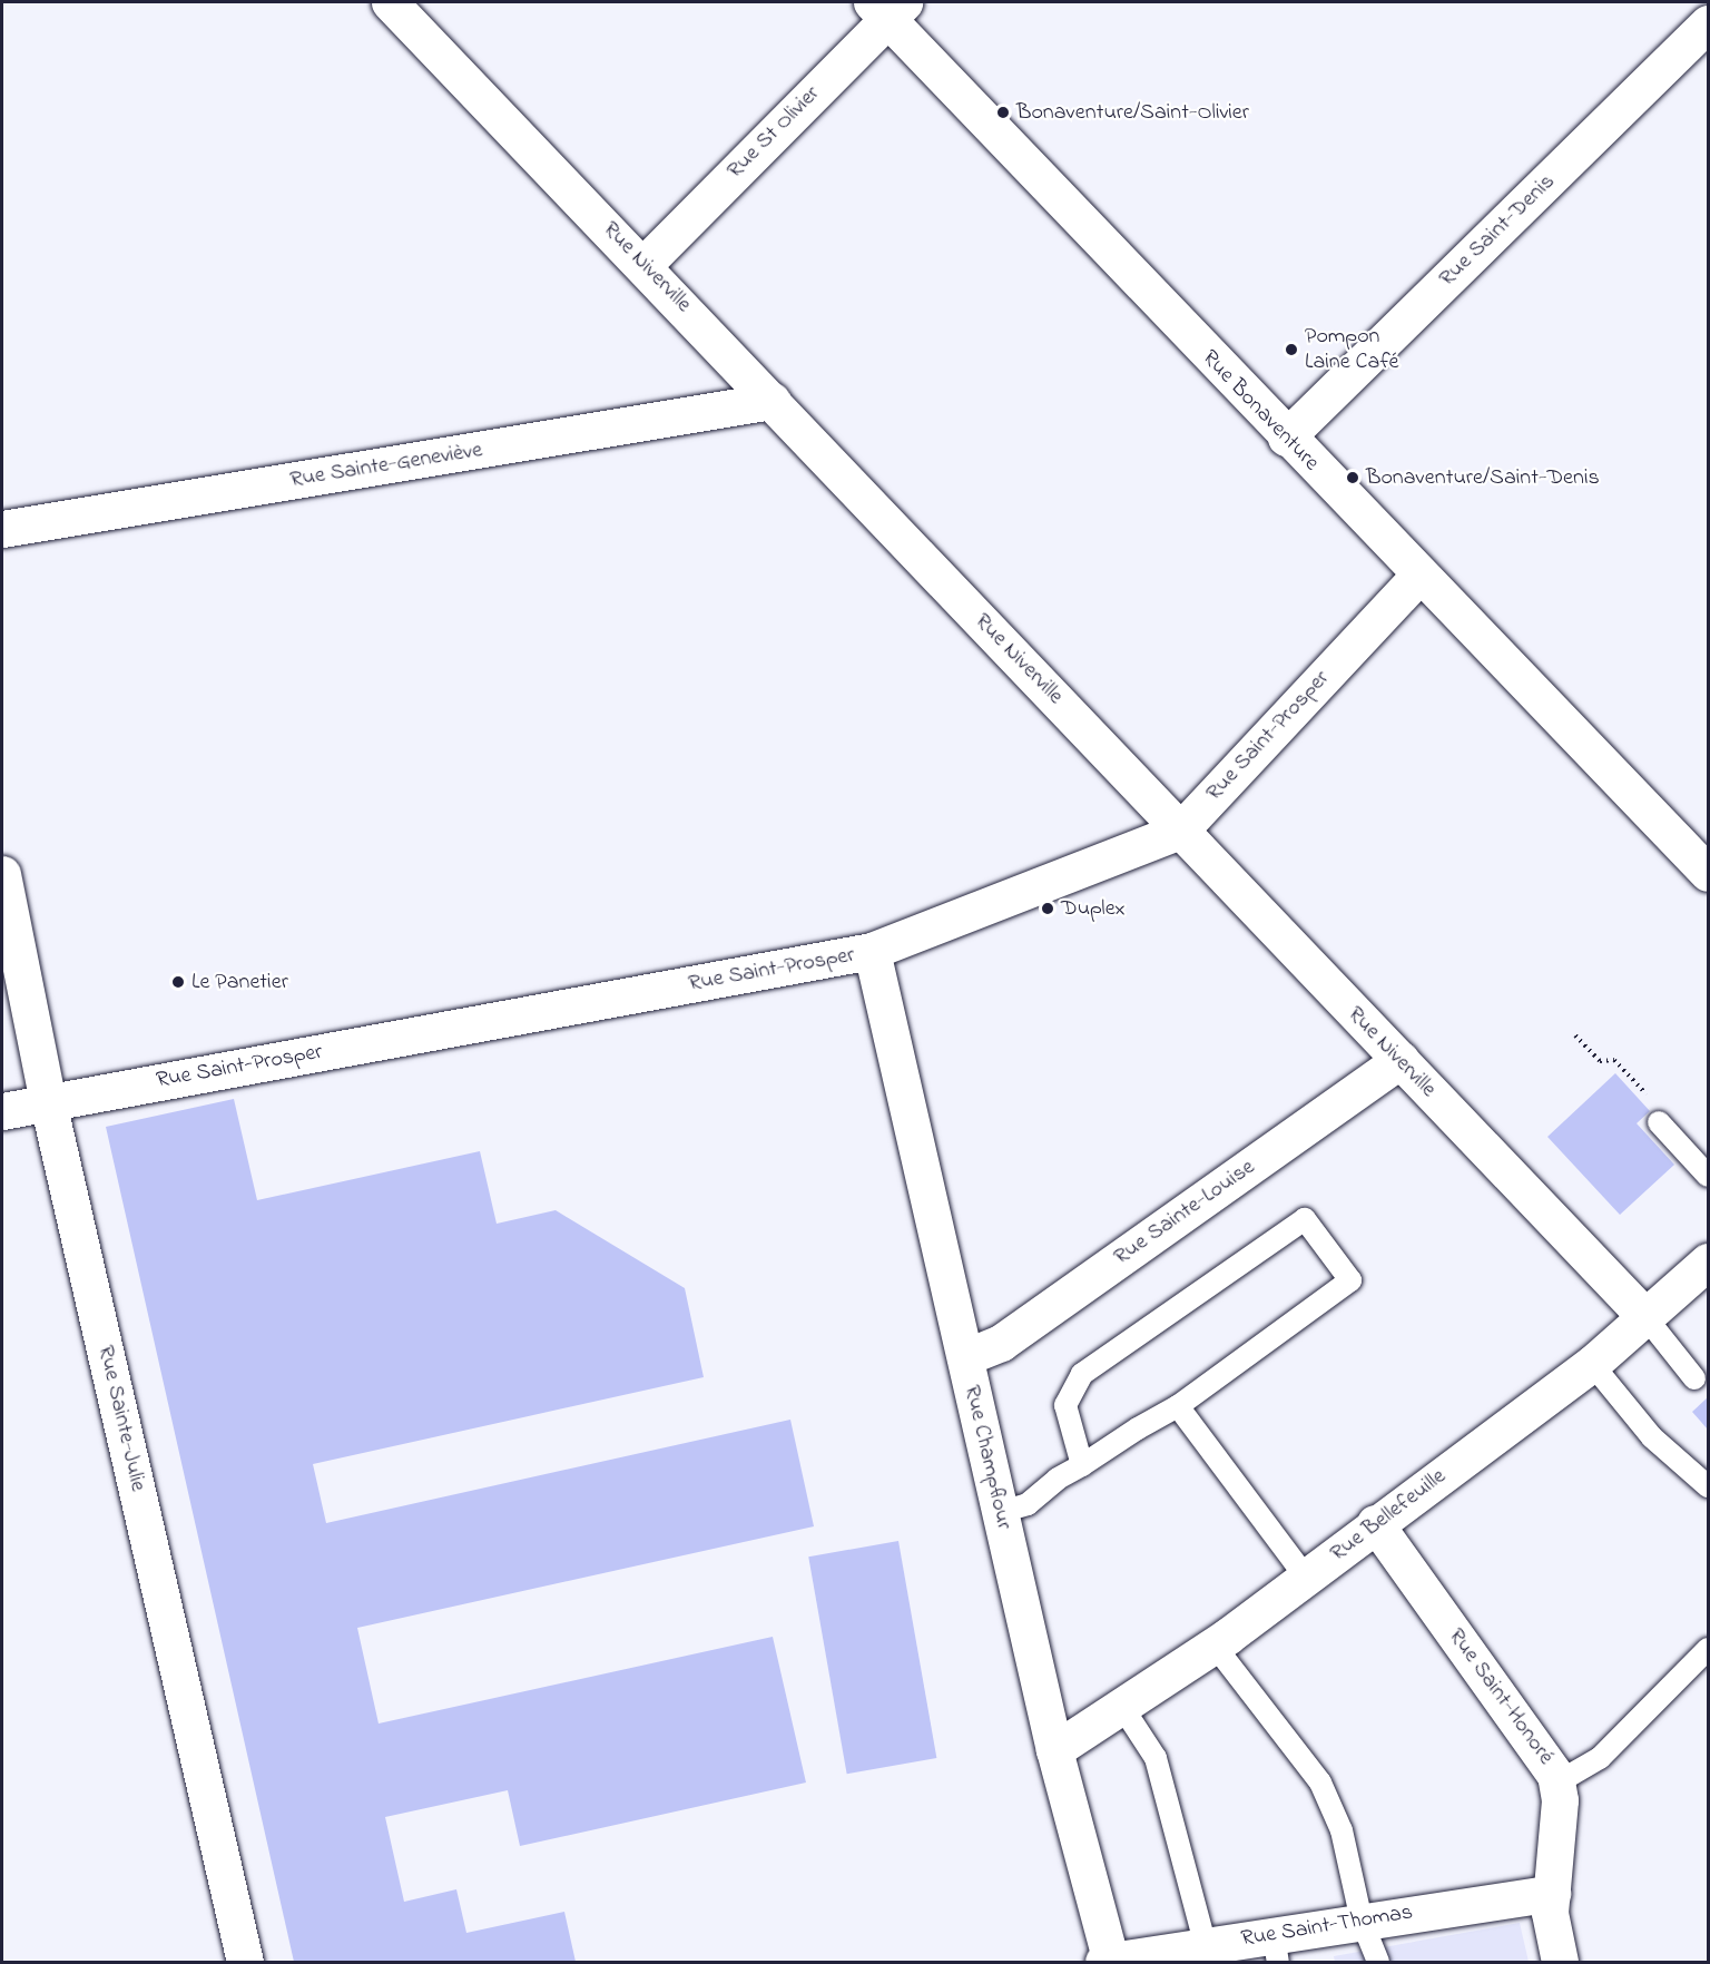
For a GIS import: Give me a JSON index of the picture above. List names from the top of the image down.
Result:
{
  "streets": {
    "street": [
      "Rue St Olivier",
      "Rue Saint-Denis",
      "Rue Niverville",
      "Rue Bonaventure",
      "Rue Sainte-Geneviève",
      "Rue Saint-Prosper",
      "Rue Sainte-Louise",
      "Rue Sainte-Julie",
      "Rue Champflour",
      "Rue Bellefeuille",
      "Rue Saint-Honoré",
      "Rue Saint-Thomas"
    ]
  },
  "crossings": [
    ["Rue St Olivier", "Rue Niverville"],
    ["Rue St Olivier", "Rue Bonaventure"],
    ["Rue Saint-Denis", "Rue Bonaventure"],
    ["Rue Niverville", "Rue Sainte-Geneviève"],
    ["Rue Niverville", "Rue Saint-Prosper"],
    ["Rue Niverville", "Rue Sainte-Louise"],
    ["Rue Niverville", "Rue Bellefeuille"],
    ["Rue Bonaventure", "Rue Saint-Prosper"],
    ["Rue Saint-Prosper", "Rue Sainte-Julie"],
    ["Rue Saint-Prosper", "Rue Champflour"],
    ["Rue Sainte-Louise", "Rue Champflour"],
    ["Rue Champflour", "Rue Bellefeuille"],
    ["Rue Champflour", "Rue Saint-Thomas"],
    ["Rue Bellefeuille", "Rue Saint-Honoré"],
    ["Rue Saint-Honoré", "Rue Saint-Thomas"]
  ],
  "places": [
    "Bonaventure/Saint-Olivier",
    "Pompon Laine Café",
    "Bonaventure/Saint-Denis",
    "Duplex",
    "Le Panetier"
  ]
}
